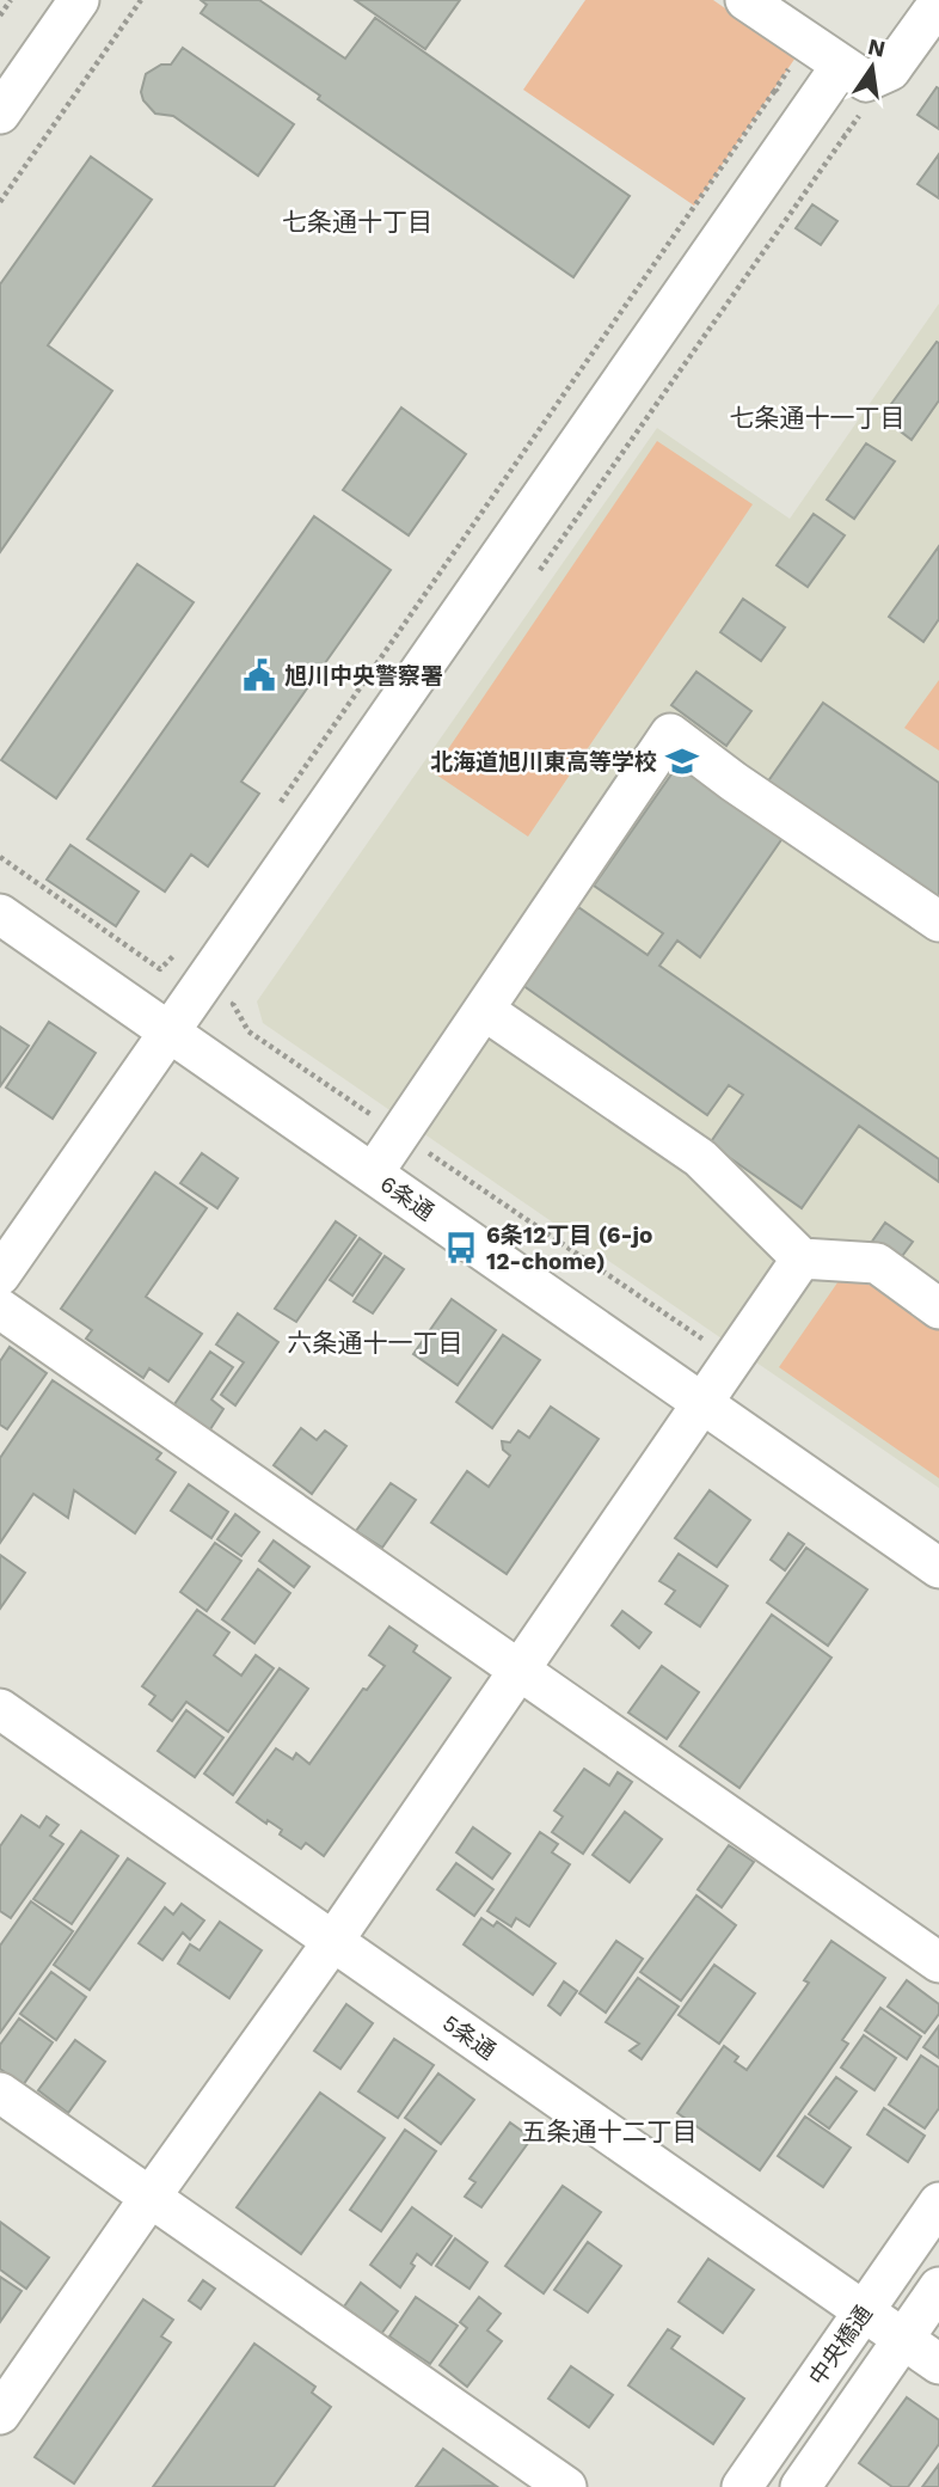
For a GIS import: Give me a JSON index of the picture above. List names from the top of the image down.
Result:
{
  "streets": {
    "street": ["6条通", "5条通", "中央橋通"]
  },
  "crossings": [
    ["5条通", "中央橋通"]
  ],
  "districts": [
    "七条通十丁目",
    "七条通十一丁目",
    "六条通十一丁目",
    "五条通十二丁目"
  ],
  "places": {
    "public building": ["旭川中央警察署"],
    "school or university": ["北海道旭川東高等学校"],
    "bus stop": ["6条12丁目 (6-jo 12-chome)"]
  },
  "north": "top"
}
